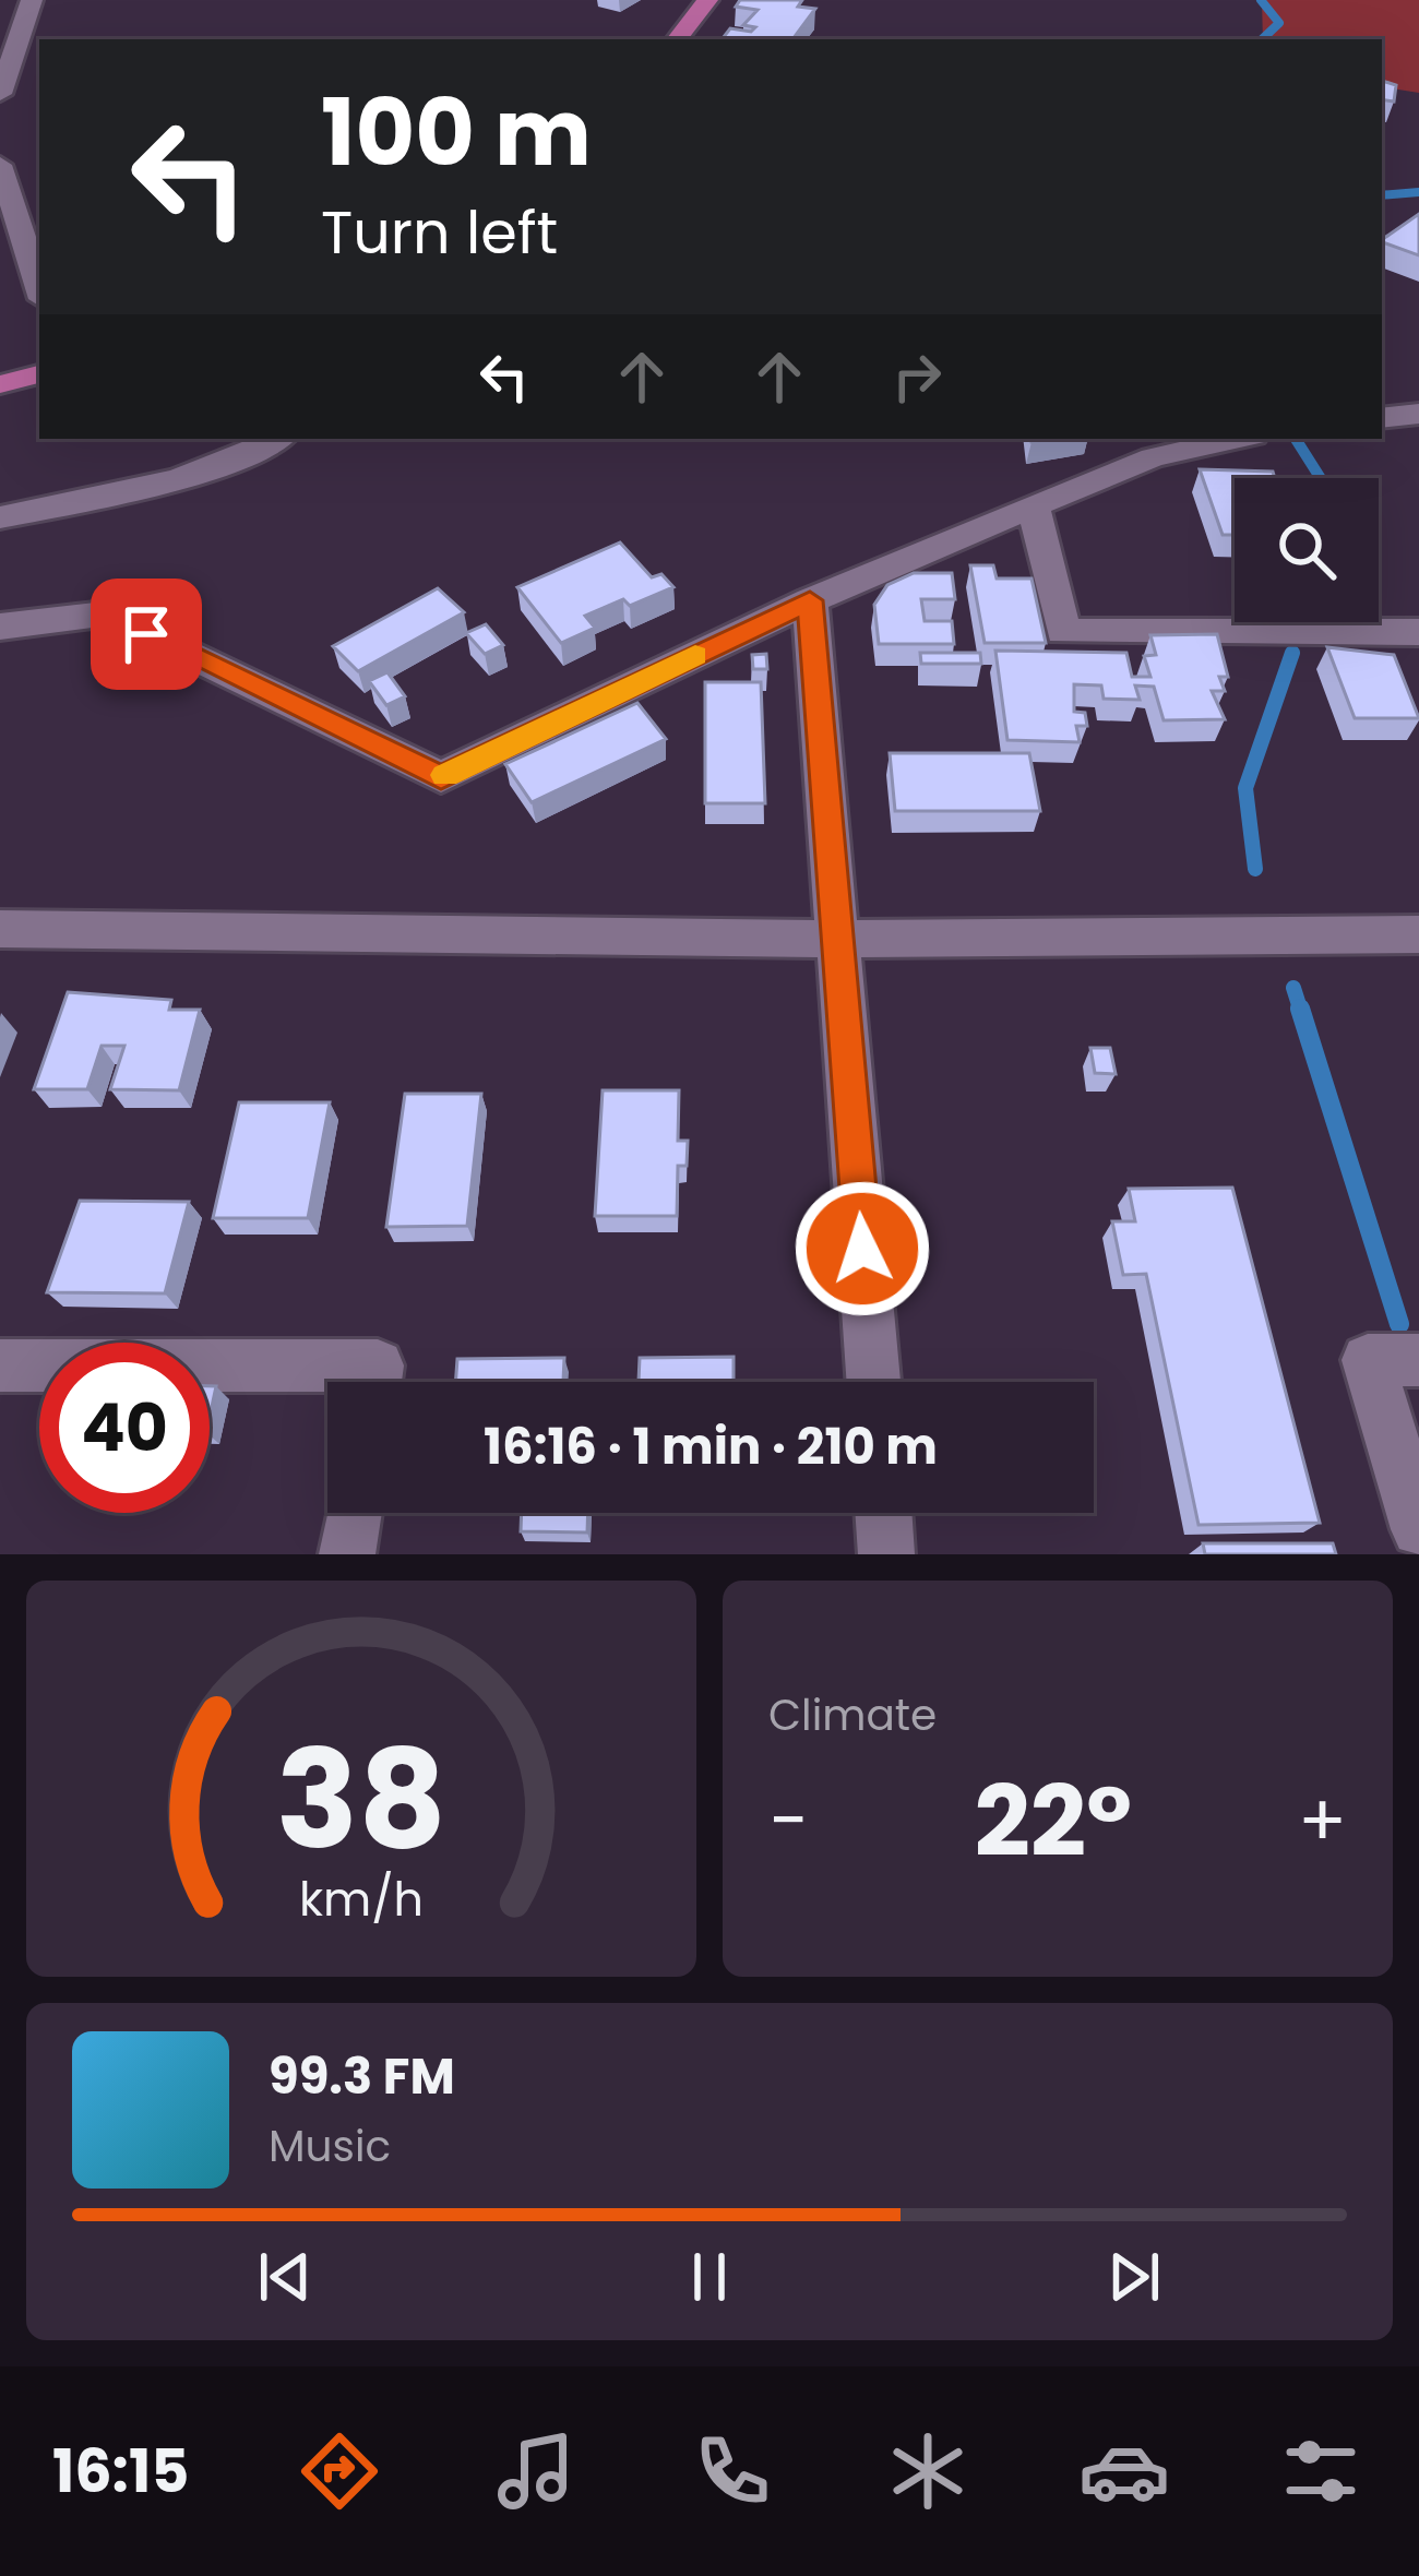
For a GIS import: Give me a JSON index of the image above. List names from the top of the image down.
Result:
{
  "page": {
    "turn": ["100 m", "Turn left"],
    "limit": "40",
    "trip": "16:16 · 1 min · 210 m",
    "tile": "Climate",
    "heat": ["−", "22°", "+"],
    "song": ["99.3 FM", "Music"],
    "tabs": "16:15",
    "gauge": ["38", "km/h"]
  }
}
